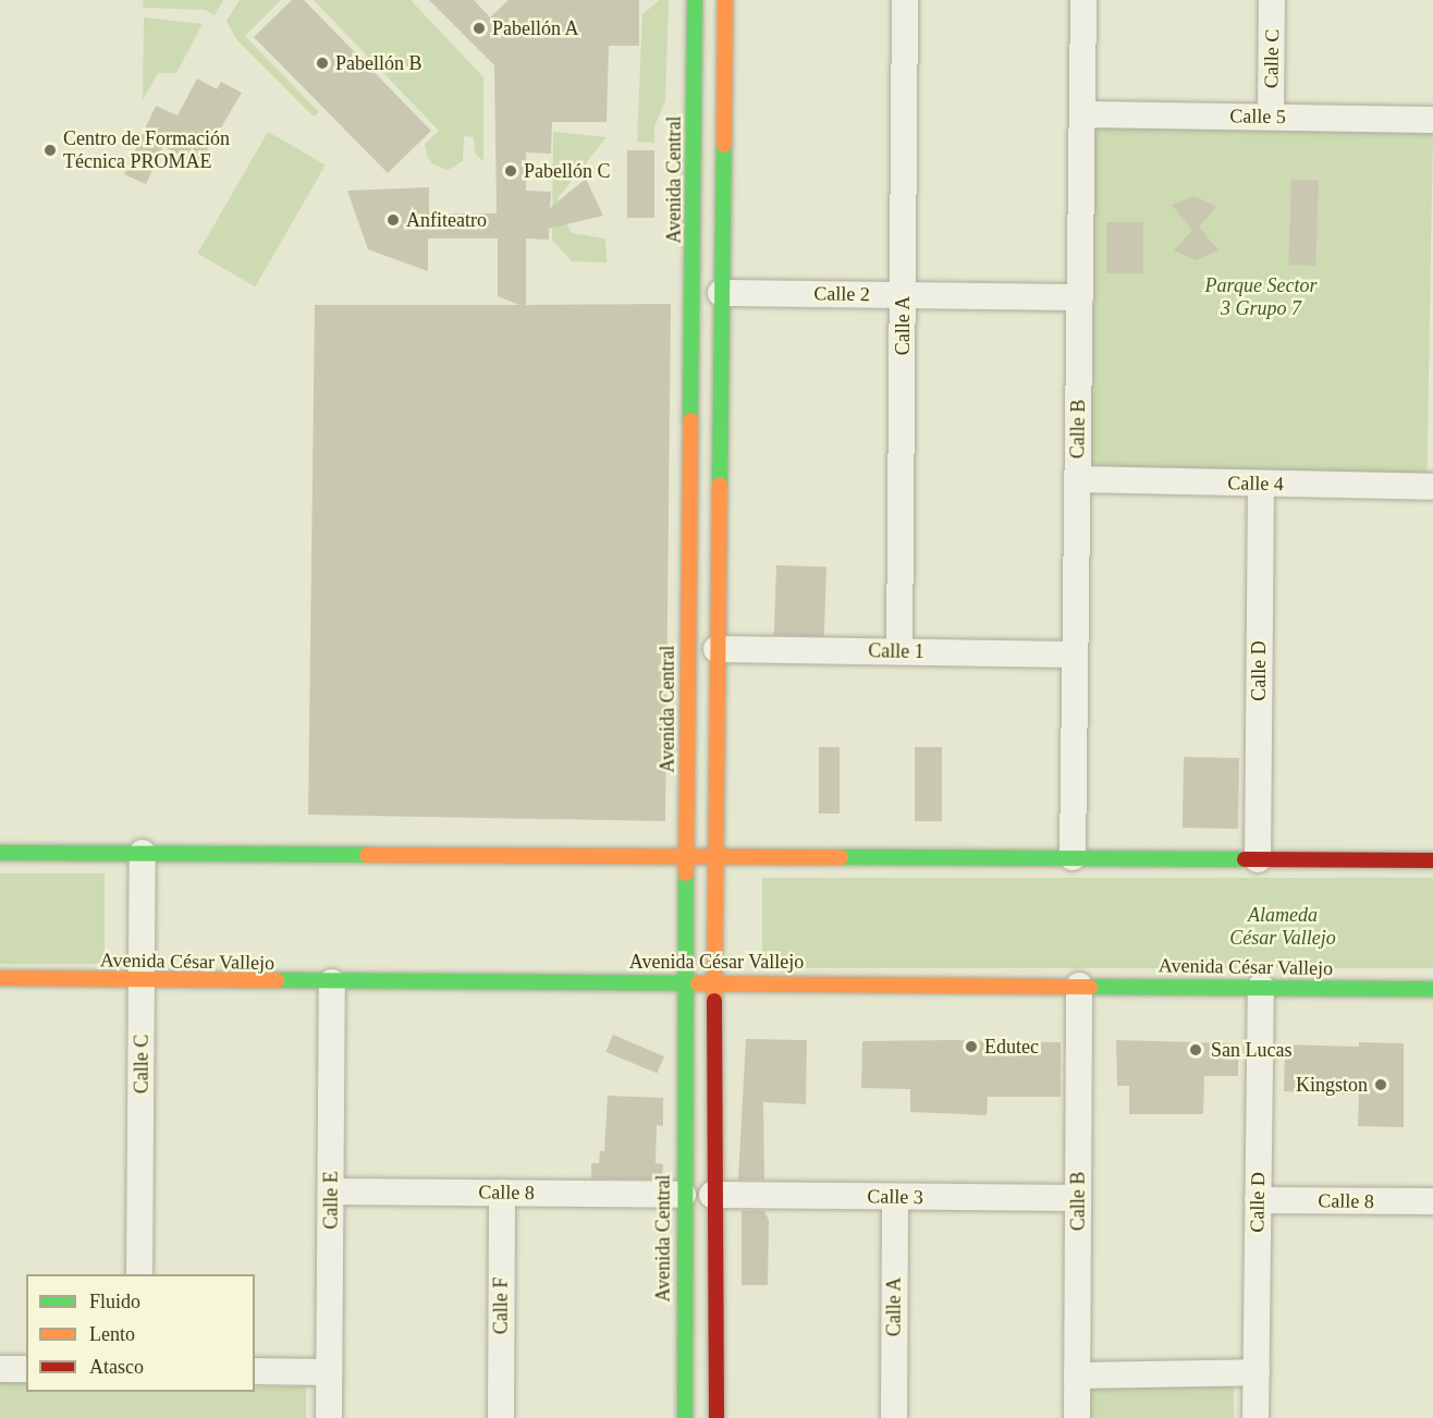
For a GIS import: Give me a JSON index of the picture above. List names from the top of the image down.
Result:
{
  "streets": {
    "main road": ["Avenida Central", "Avenida César Vallejo"],
    "street": [
      "Calle C",
      "Calle 5",
      "Calle 2",
      "Calle A",
      "Calle B",
      "Calle 4",
      "Calle 1",
      "Calle D",
      "Calle 8",
      "Calle 3",
      "Calle E",
      "Calle F"
    ]
  },
  "crossings": [
    ["Calle C", "Calle 5"],
    ["Calle C", "Avenida César Vallejo"],
    ["Calle 5", "Calle B"],
    ["Avenida Central", "Avenida César Vallejo"],
    ["Avenida Central", "Calle 8"],
    ["Calle 2", "Calle A"],
    ["Calle 2", "Calle B"],
    ["Calle A", "Calle 1"],
    ["Calle A", "Calle 3"],
    ["Calle B", "Calle 4"],
    ["Calle B", "Calle 1"],
    ["Calle B", "Avenida César Vallejo"],
    ["Calle B", "Calle 3"],
    ["Calle 4", "Calle D"],
    ["Calle D", "Avenida César Vallejo"],
    ["Calle D", "Calle 8"],
    ["Avenida César Vallejo", "Calle E"],
    ["Calle 8", "Calle E"],
    ["Calle 8", "Calle F"]
  ],
  "parks": ["Parque Sector 3 Grupo 7", "Alameda César Vallejo"],
  "places": [
    "Pabellón A",
    "Pabellón B",
    "Centro de Formación Técnica PROMAE",
    "Pabellón C",
    "Anfiteatro",
    "Edutec",
    "San Lucas",
    "Kingston"
  ],
  "legend": ["Fluido", "Lento", "Atasco"]
}
